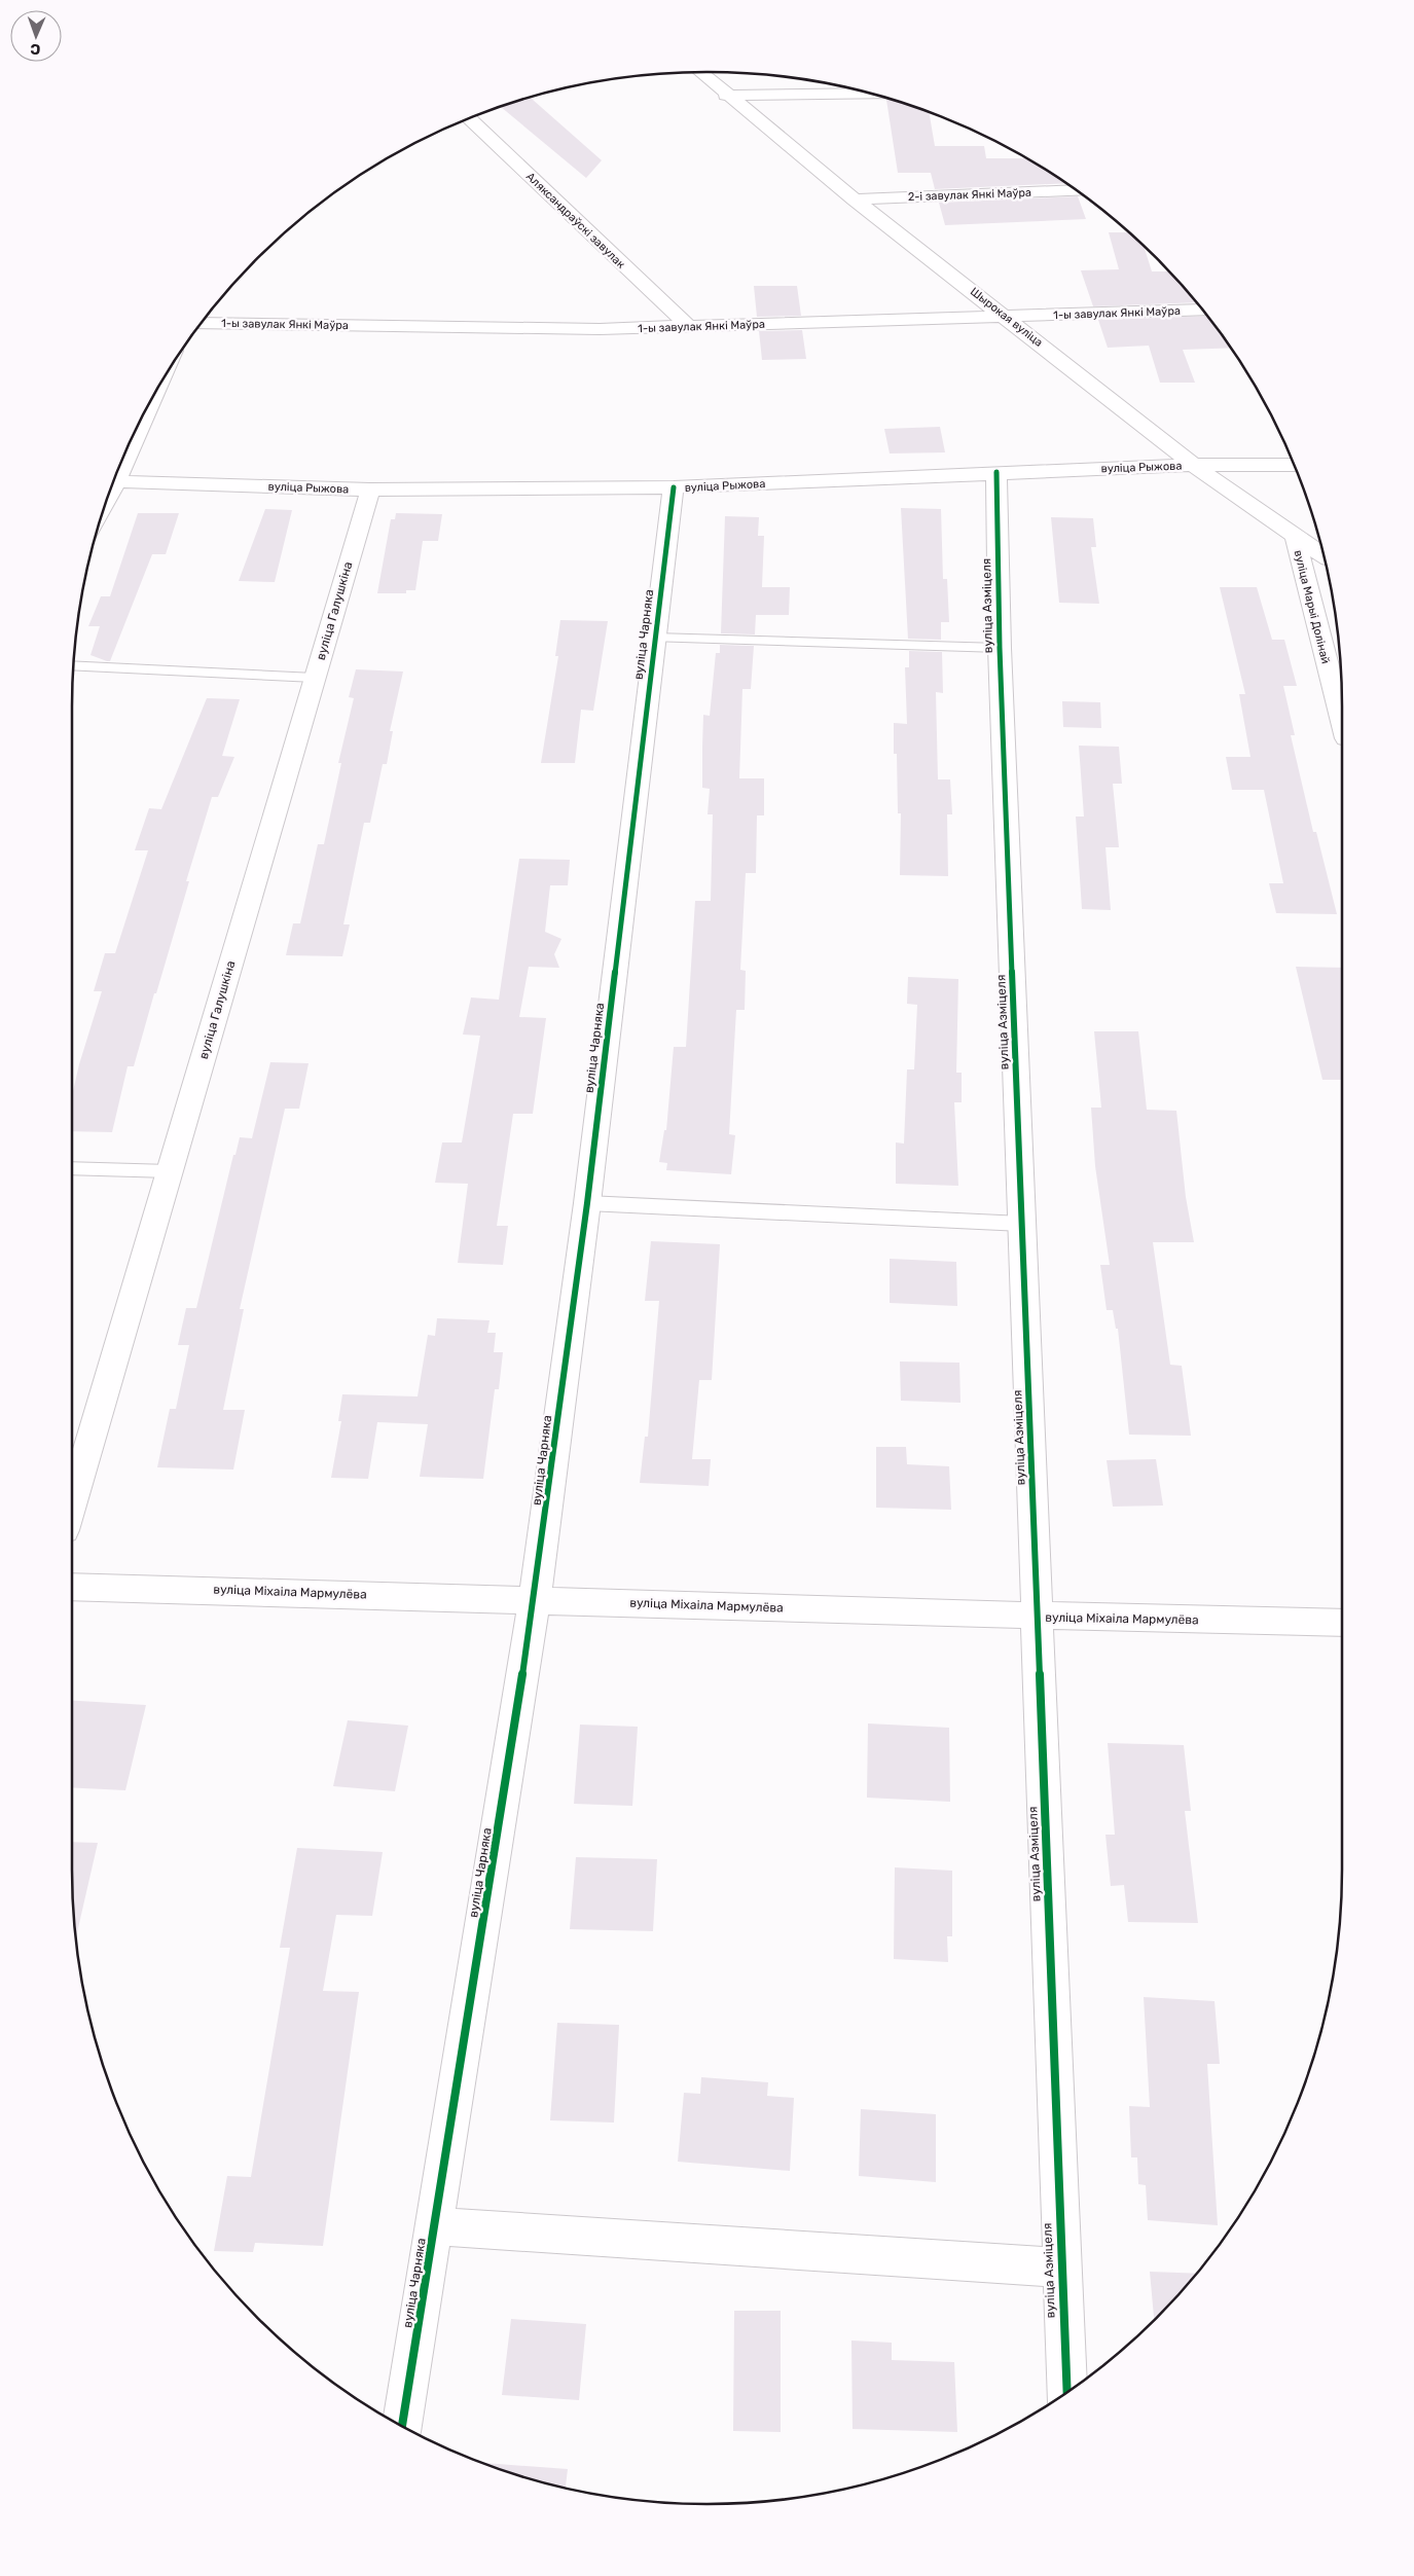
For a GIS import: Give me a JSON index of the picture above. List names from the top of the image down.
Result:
{
  "streets": {
    "street": [
      "2-і завулак Янкі Маўра",
      "Аляксандраўскі завулак",
      "1-ы завулак Янкі Маўра",
      "Шырокая вуліца",
      "вуліца Рыжова",
      "вуліца Азміцеля",
      "вуліца Марыі Долінай",
      "вуліца Галушкіна",
      "вуліца Чарняка",
      "вуліца Міхаіла Мармулёва"
    ]
  },
  "crossings": [
    ["2-і завулак Янкі Маўра", "Шырокая вуліца"],
    ["Аляксандраўскі завулак", "1-ы завулак Янкі Маўра"],
    ["1-ы завулак Янкі Маўра", "Шырокая вуліца"],
    ["Шырокая вуліца", "вуліца Рыжова"],
    ["Шырокая вуліца", "вуліца Марыі Долінай"],
    ["вуліца Рыжова", "вуліца Азміцеля"],
    ["вуліца Рыжова", "вуліца Галушкіна"],
    ["вуліца Рыжова", "вуліца Чарняка"],
    ["вуліца Азміцеля", "вуліца Міхаіла Мармулёва"],
    ["вуліца Чарняка", "вуліца Міхаіла Мармулёва"]
  ],
  "north": "bottom"
}
